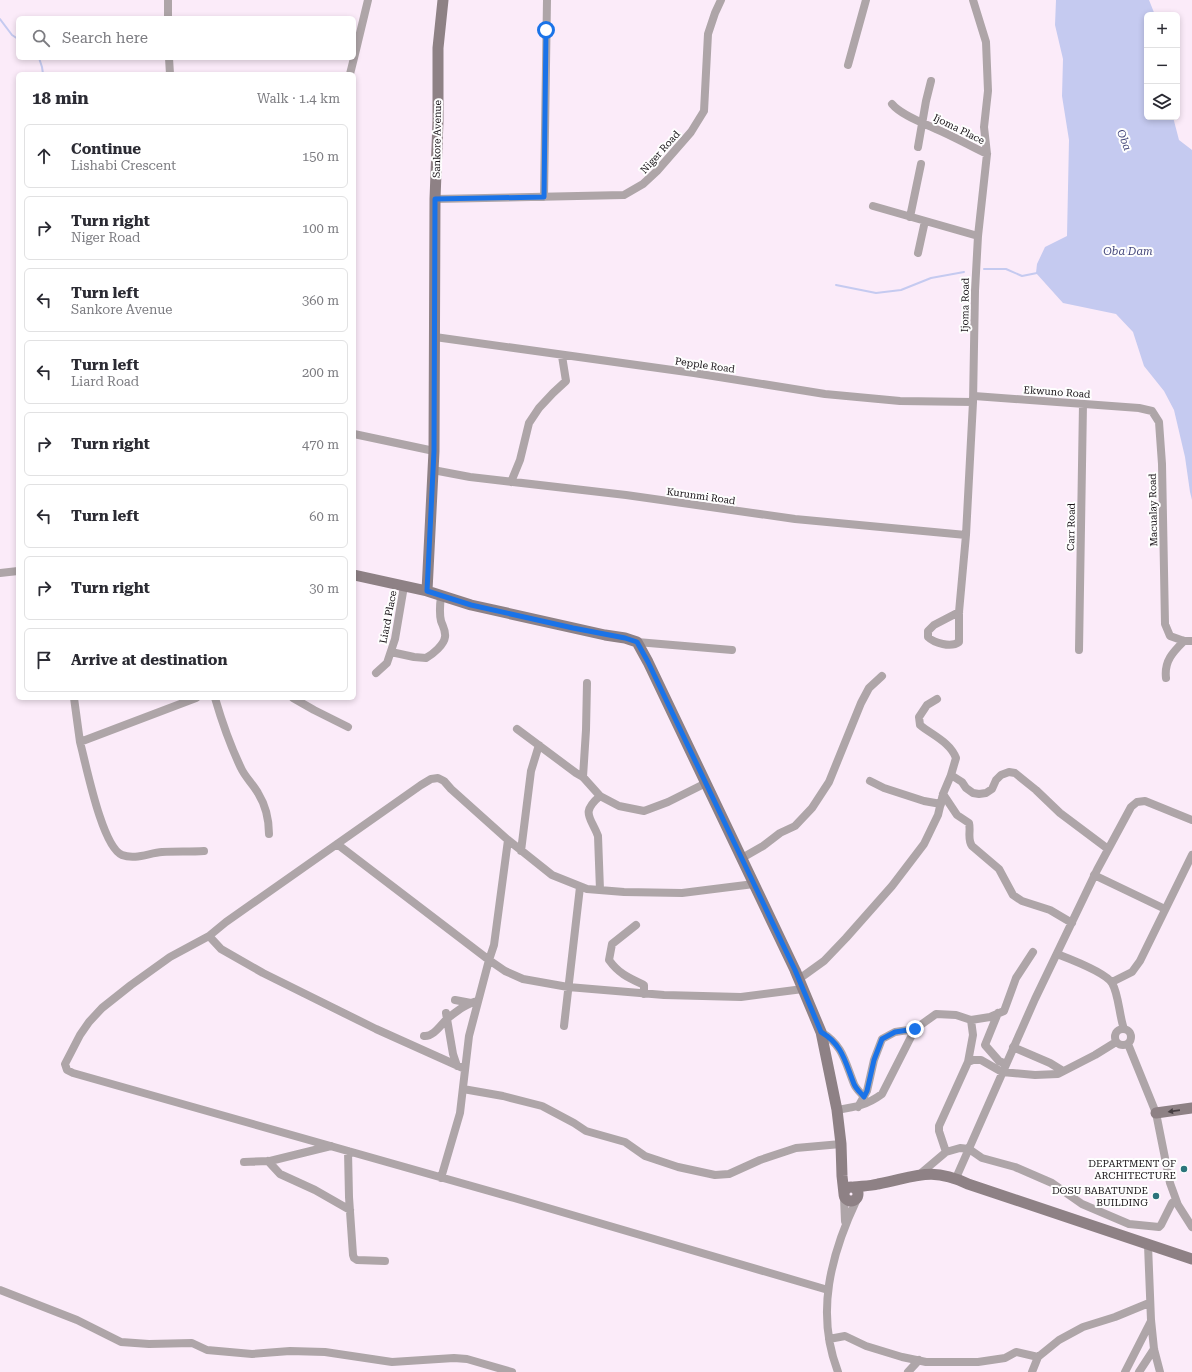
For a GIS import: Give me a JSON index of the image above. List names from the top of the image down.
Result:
{
  "streets": {
    "street": [
      "Ijoma Place",
      "Sankore Avenue",
      "Niger Road",
      "Ijoma Road",
      "Pepple Road",
      "Ekwuno Road",
      "Kurunmi Road",
      "Macualay Road",
      "Carr Road",
      "Liard Place"
    ]
  },
  "crossings": [
    ["Ijoma Place", "Ijoma Road"],
    ["Sankore Avenue", "Niger Road"],
    ["Sankore Avenue", "Pepple Road"],
    ["Sankore Avenue", "Kurunmi Road"],
    ["Ijoma Road", "Pepple Road"],
    ["Ijoma Road", "Ekwuno Road"],
    ["Ijoma Road", "Kurunmi Road"],
    ["Pepple Road", "Ekwuno Road"],
    ["Ekwuno Road", "Macualay Road"],
    ["Ekwuno Road", "Carr Road"]
  ],
  "water": ["Oba", "Oba Dam"],
  "places": ["DEPARTMENT OF ARCHITECTURE", "DOSU BABATUNDE BUILDING"],
  "page": {
    "map_buttons": ["+", "−"],
    "search": "Search here",
    "heading": ["18 min", "Walk · 1.4 km"],
    "list": [
      ["Continue", "Lishabi Crescent", "150 m"],
      ["Turn right", "Niger Road", "100 m"],
      ["Turn left", "Sankore Avenue", "360 m"],
      ["Turn left", "Liard Road", "200 m"],
      ["Turn right", "470 m"],
      ["Turn left", "60 m"],
      ["Turn right", "30 m"],
      "Arrive at destination"
    ]
  }
}
